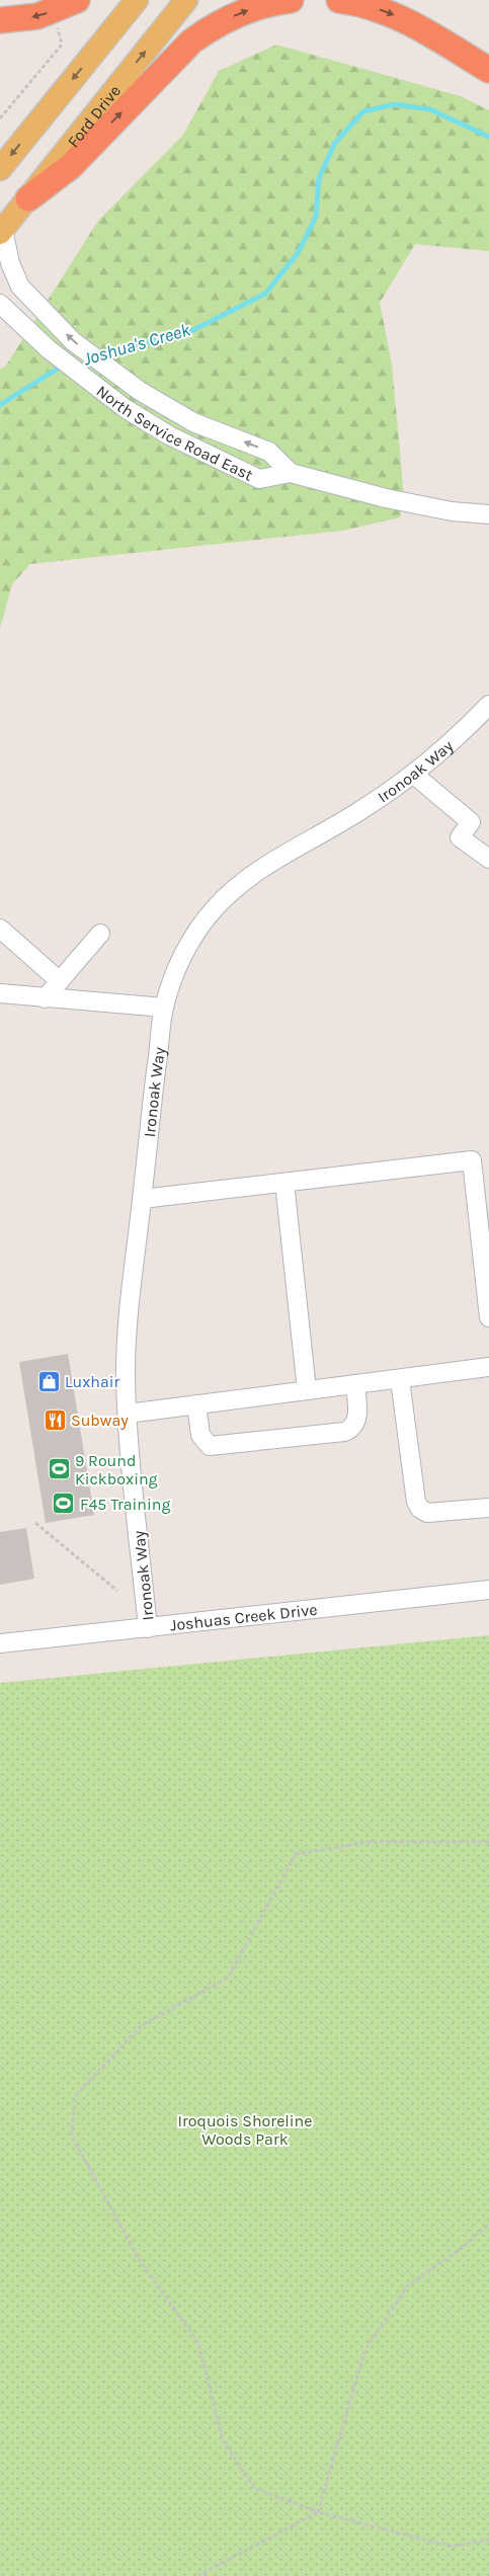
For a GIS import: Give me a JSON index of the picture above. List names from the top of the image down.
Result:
{
  "streets": {
    "main road": ["Ford Drive"],
    "street": ["North Service Road East", "Ironoak Way", "Joshuas Creek Drive"]
  },
  "crossings": [
    ["Ford Drive", "North Service Road East"],
    ["Ironoak Way", "Joshuas Creek Drive"]
  ],
  "water": ["Joshua's Creek"],
  "parks": ["Iroquois Shoreline Woods Park"],
  "places": {
    "shop": ["Luxhair"],
    "restaurant": ["Subway"],
    "sports": ["9 Round Kickboxing", "F45 Training"]
  }
}
